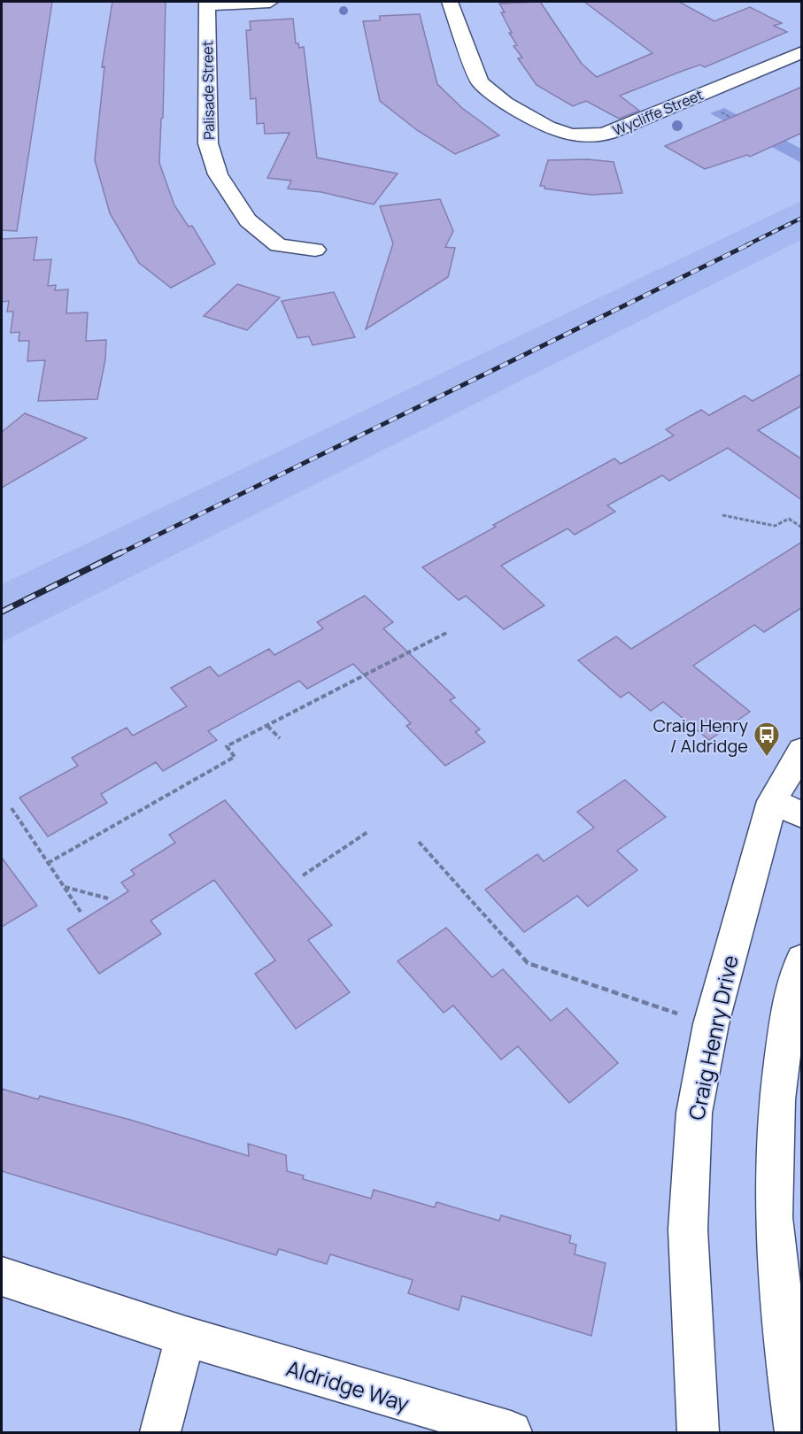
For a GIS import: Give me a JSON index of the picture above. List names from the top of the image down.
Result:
{
  "streets": {
    "street": [
      "Palisade Street",
      "Wycliffe Street",
      "Craig Henry Drive",
      "Aldridge Way"
    ]
  },
  "places": {
    "bus stop": ["Craig Henry / Aldridge"]
  }
}
